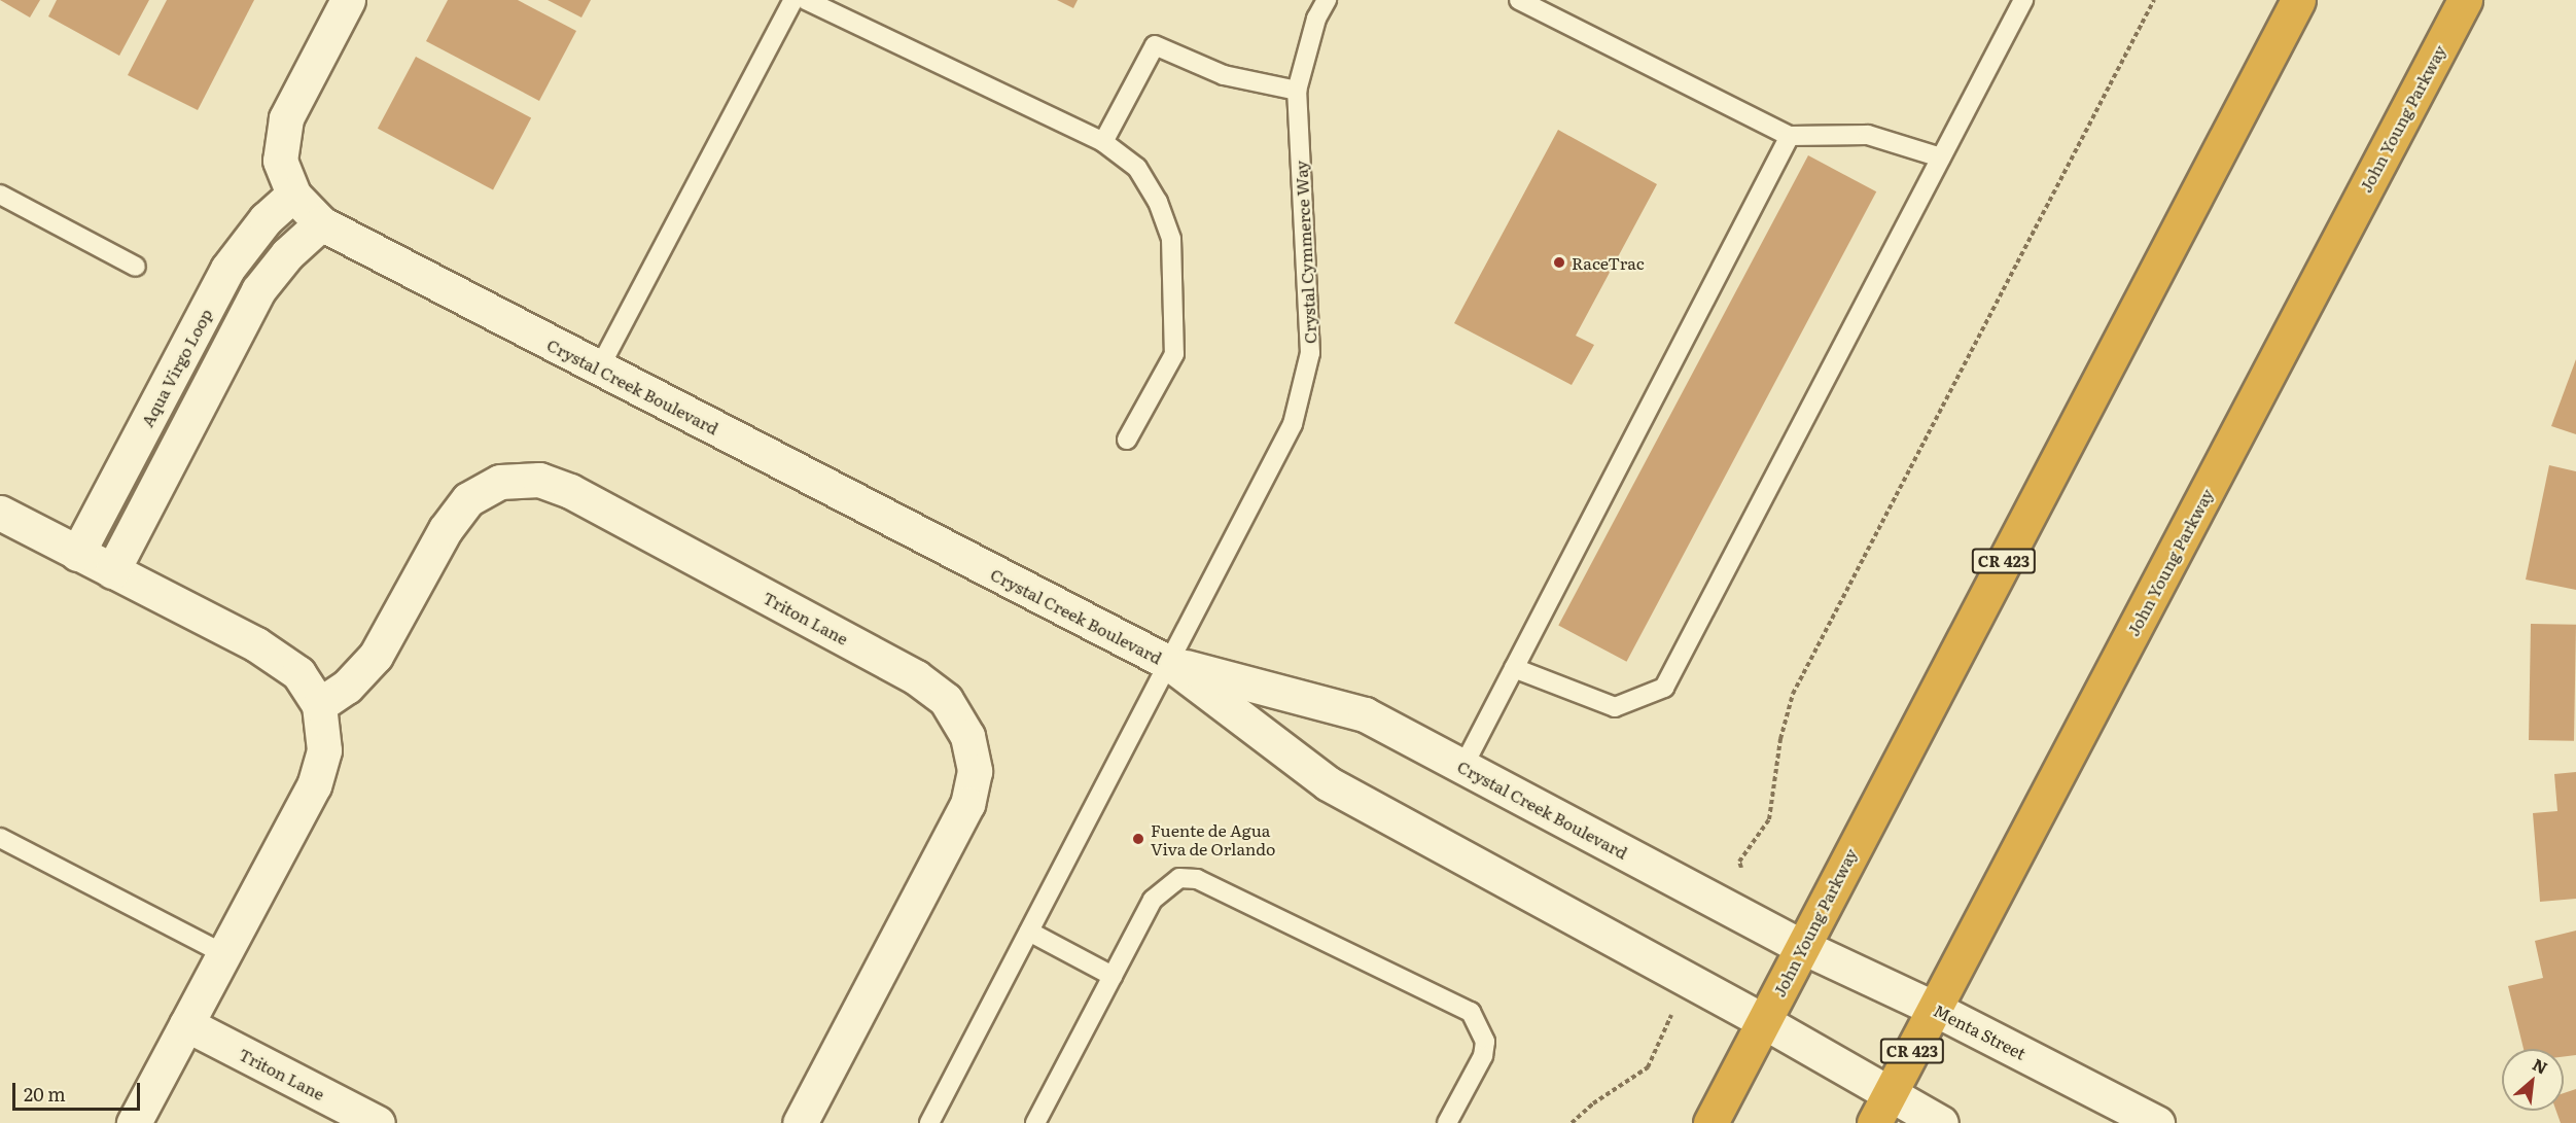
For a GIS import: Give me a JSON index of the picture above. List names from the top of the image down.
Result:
{
  "streets": {
    "highway": ["John Young Parkway", "CR 423"],
    "street": [
      "Aqua Virgo Loop",
      "Crystal Creek Boulevard",
      "Triton Lane",
      "Menta Street"
    ],
    "lane": ["Crystal Cymmerce Way"]
  },
  "crossings": [
    ["John Young Parkway", "Crystal Creek Boulevard"],
    ["John Young Parkway", "Menta Street"],
    ["Crystal Cymmerce Way", "Crystal Creek Boulevard"],
    ["Aqua Virgo Loop", "Crystal Creek Boulevard"],
    ["Crystal Creek Boulevard", "Menta Street"]
  ],
  "places": ["RaceTrac", "Fuente de Agua Viva de Orlando"],
  "scale_bar": "20 m",
  "north": "top right"
}
